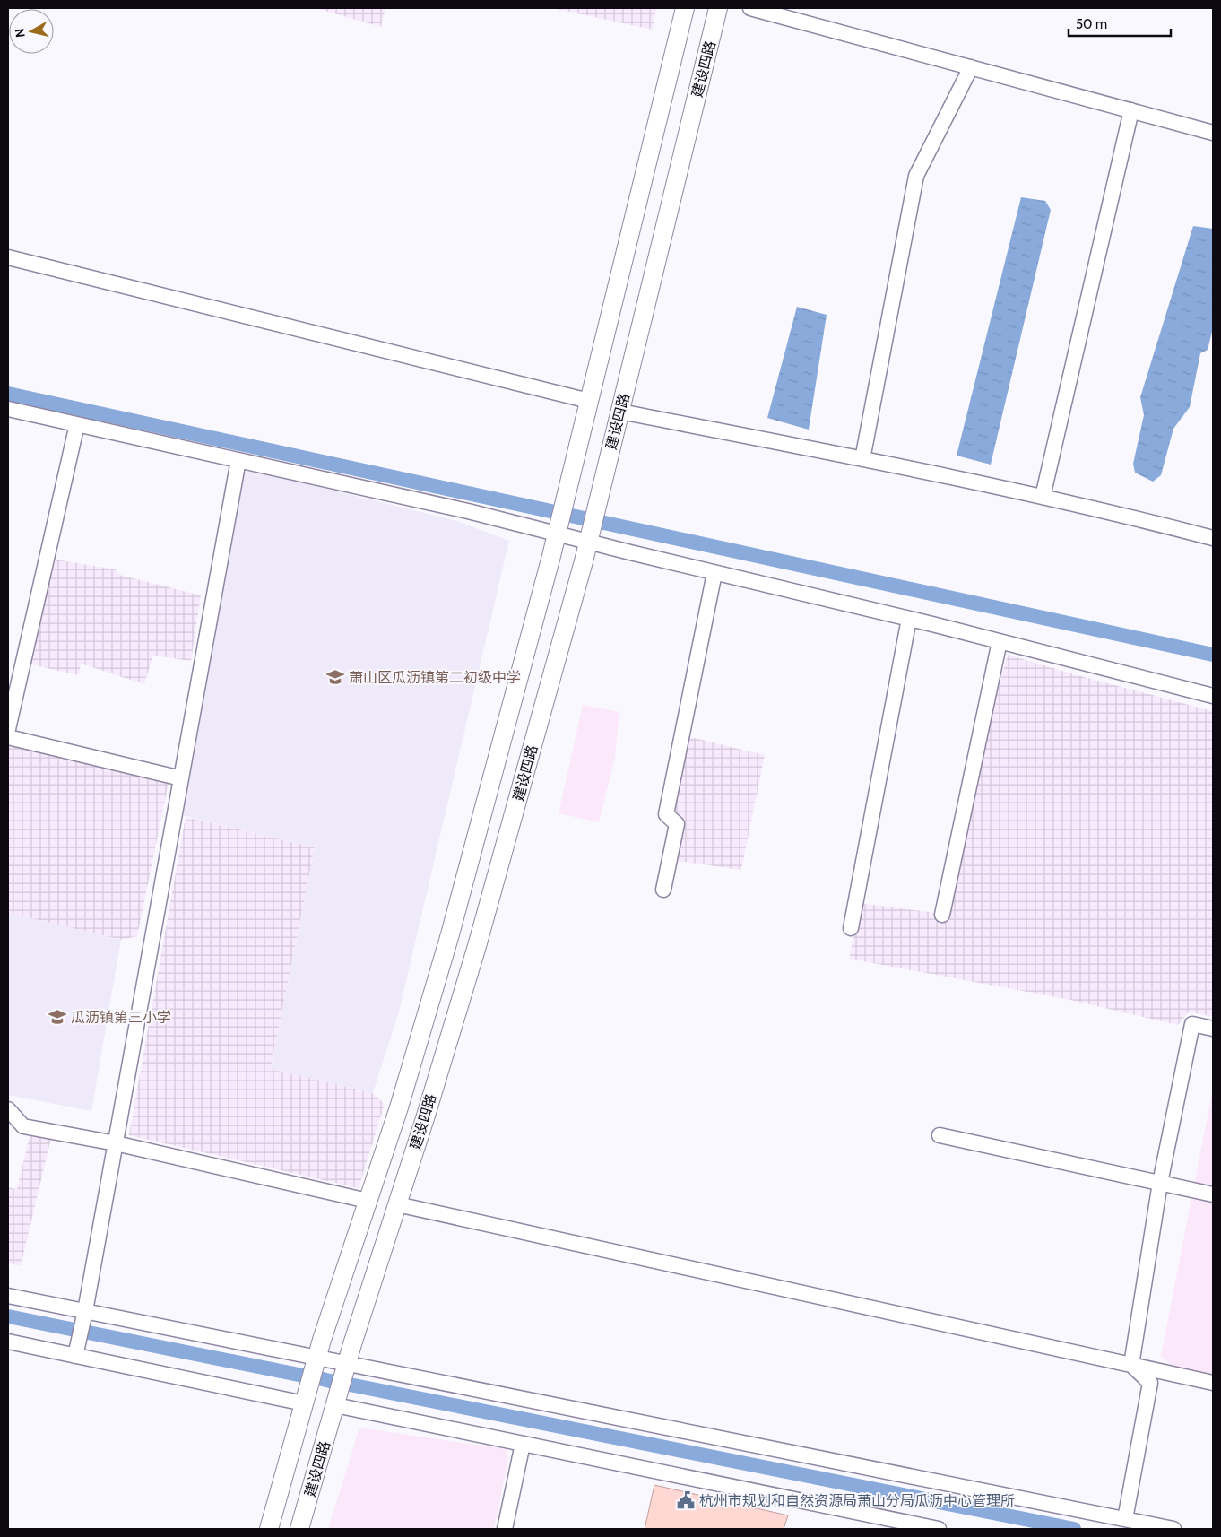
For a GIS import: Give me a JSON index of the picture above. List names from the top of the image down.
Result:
{
  "streets": {
    "main road": ["建设四路"]
  },
  "places": {
    "school or university": ["萧山区瓜沥镇第二初级中学", "瓜沥镇第三小学"],
    "public building": ["杭州市规划和自然资源局萧山分局瓜沥中心管理所"]
  },
  "scale_bar": "50 m",
  "north": "left"
}
